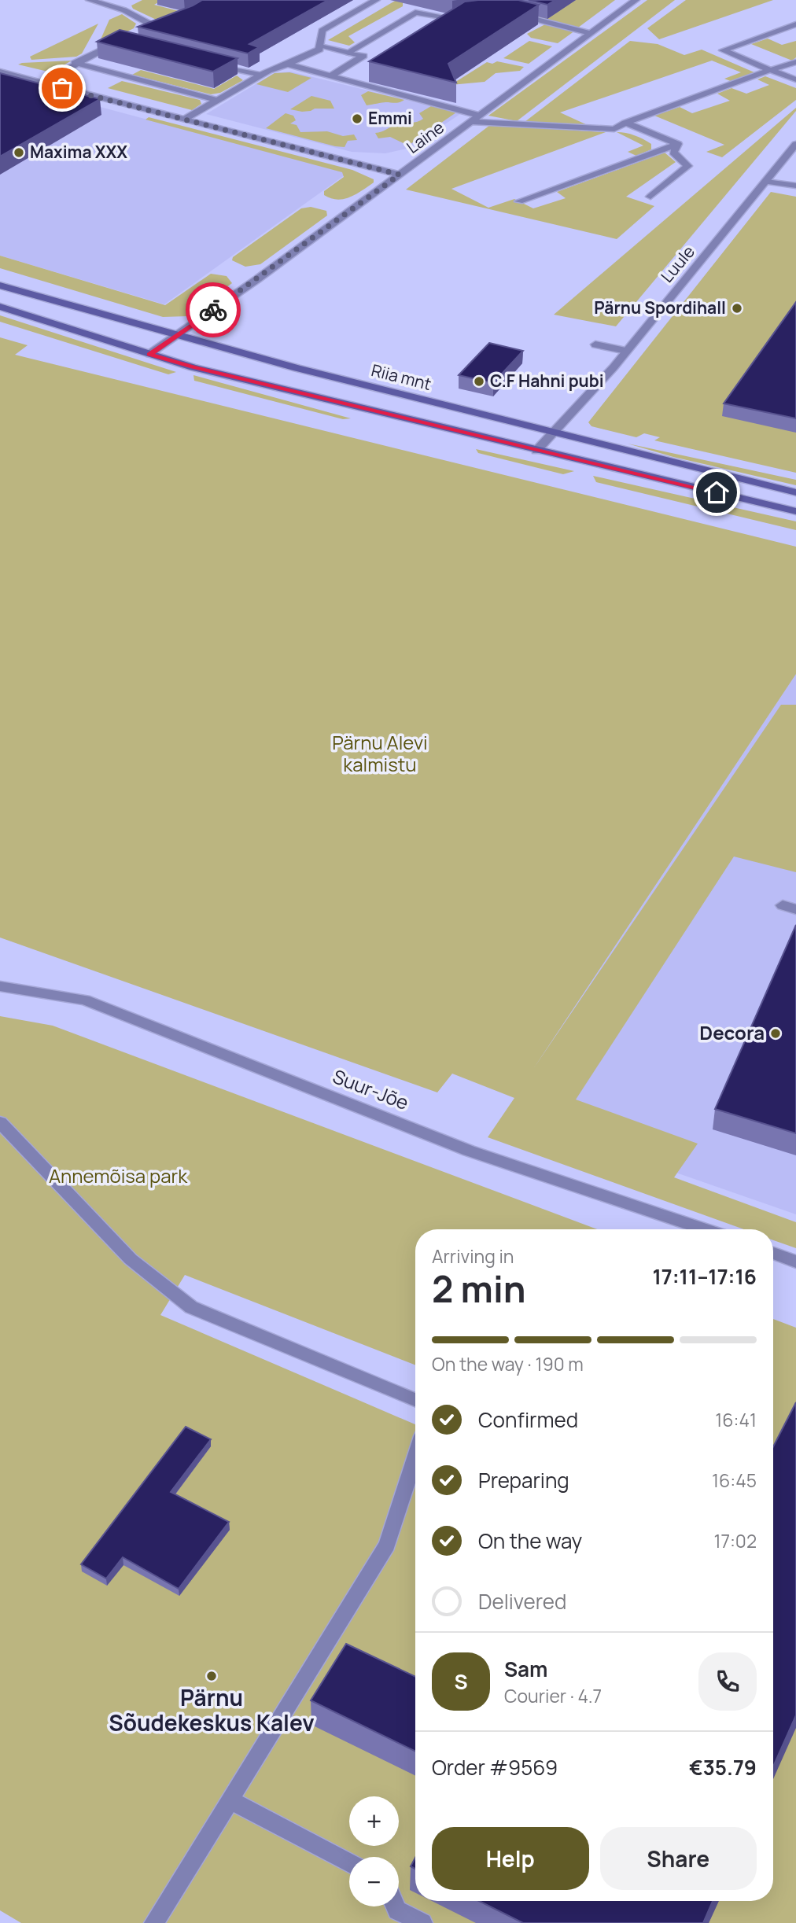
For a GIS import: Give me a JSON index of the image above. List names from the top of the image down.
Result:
{
  "streets": {
    "main road": ["Riia mnt"],
    "street": ["Laine", "Luule", "Suur-Jõe"]
  },
  "crossings": [
    ["Laine", "Riia mnt"],
    ["Luule", "Riia mnt"]
  ],
  "parks": ["Pärnu Alevi kalmistu", "Annemõisa park"],
  "places": [
    "Emmi",
    "Maxima XXX",
    "Pärnu Spordihall",
    "C.F Hahni pubi",
    "Decora",
    "Pärnu Sõudekeskus Kalev"
  ],
  "page": {
    "heading": ["2 min", "Arriving in", "17:11–17:16"],
    "panel": [
      "Sam",
      "Courier · 4.7",
      "Order #9569",
      "€35.79"
    ],
    "bar": "On the way · 190 m",
    "list": [
      ["Confirmed", "16:41"],
      ["Preparing", "16:45"],
      ["On the way", "17:02"],
      "Delivered"
    ],
    "round": "S",
    "map_buttons": ["+", "−"],
    "buttons": ["Help", "Share"]
  }
}
